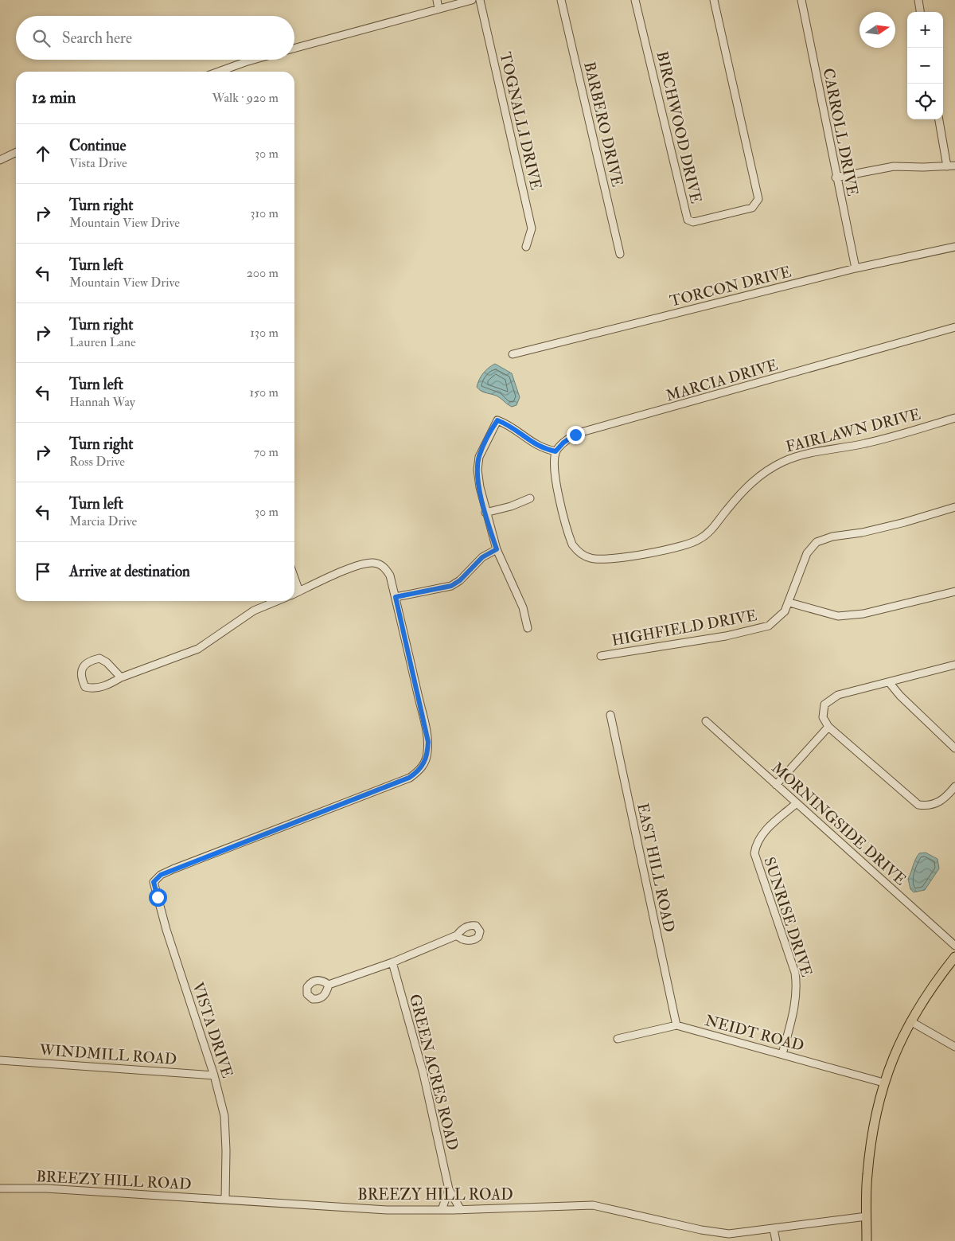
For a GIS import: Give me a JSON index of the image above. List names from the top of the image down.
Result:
{
  "streets": {
    "street": [
      "TOGNALLI DRIVE",
      "BARBERO DRIVE",
      "BIRCHWOOD DRIVE",
      "CARROLL DRIVE",
      "TORCON DRIVE",
      "MARCIA DRIVE",
      "FAIRLAWN DRIVE",
      "HIGHFIELD DRIVE",
      "MORNINGSIDE DRIVE",
      "EAST HILL ROAD",
      "SUNRISE DRIVE",
      "VISTA DRIVE",
      "NEIDT ROAD",
      "WINDMILL ROAD",
      "GREEN ACRES ROAD",
      "BREEZY HILL ROAD"
    ]
  },
  "crossings": [
    ["CARROLL DRIVE", "TORCON DRIVE"],
    ["MARCIA DRIVE", "FAIRLAWN DRIVE"],
    ["MORNINGSIDE DRIVE", "SUNRISE DRIVE"],
    ["EAST HILL ROAD", "NEIDT ROAD"],
    ["SUNRISE DRIVE", "NEIDT ROAD"],
    ["VISTA DRIVE", "WINDMILL ROAD"],
    ["VISTA DRIVE", "BREEZY HILL ROAD"],
    ["GREEN ACRES ROAD", "BREEZY HILL ROAD"]
  ],
  "north": "right",
  "page": {
    "map_buttons": ["+", "−"],
    "search": "Search here",
    "heading": ["12 min", "Walk · 920 m"],
    "list": [
      ["Continue", "Vista Drive", "30 m"],
      ["Turn right", "Mountain View Drive", "310 m"],
      ["Turn left", "Mountain View Drive", "200 m"],
      ["Turn right", "Lauren Lane", "130 m"],
      ["Turn left", "Hannah Way", "150 m"],
      ["Turn right", "Ross Drive", "70 m"],
      ["Turn left", "Marcia Drive", "30 m"],
      "Arrive at destination"
    ]
  }
}
